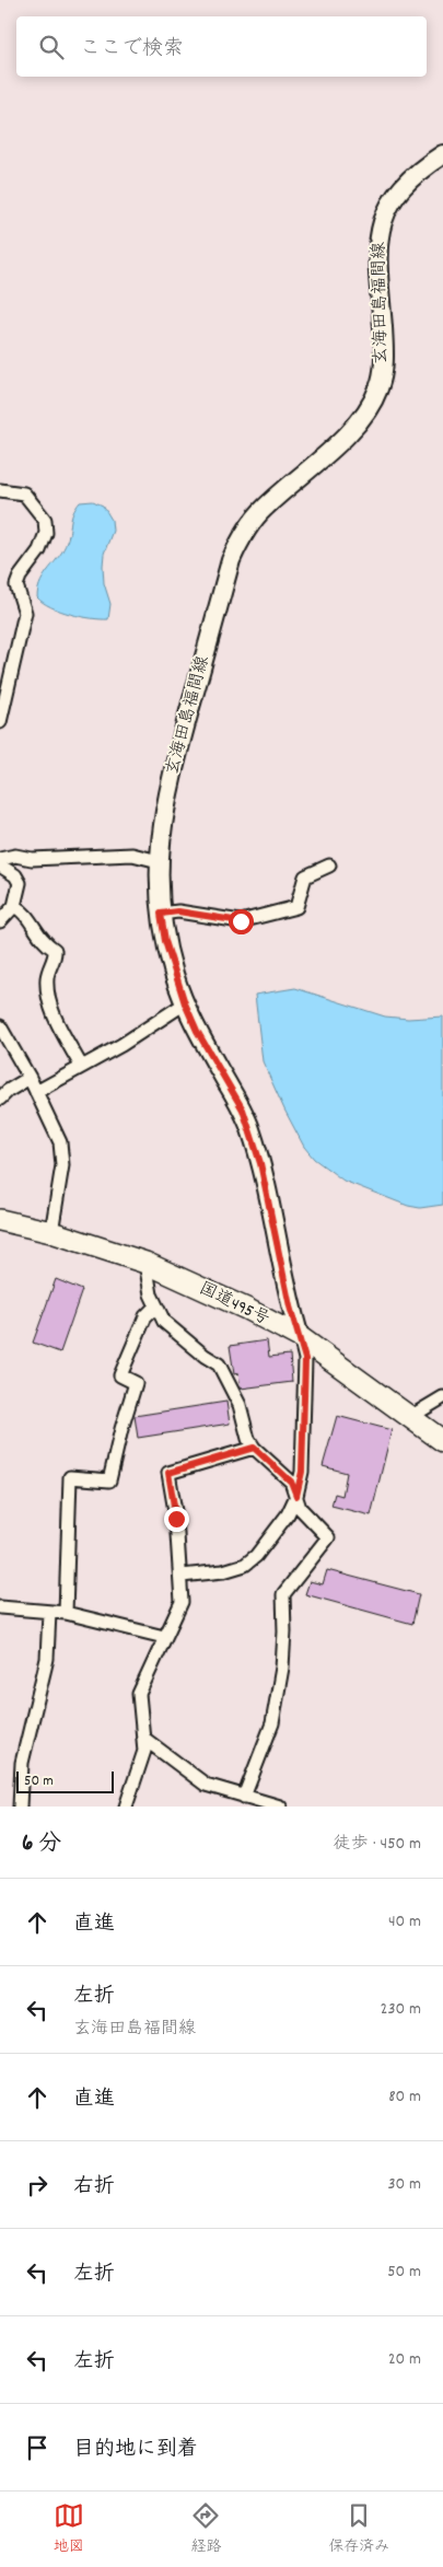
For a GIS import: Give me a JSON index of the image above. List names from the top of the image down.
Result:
{
  "streets": {
    "highway": ["国道495号"],
    "main road": ["玄海田島福間線"]
  },
  "crossings": [
    ["玄海田島福間線", "国道495号"]
  ],
  "scale_bar": "50 m",
  "page": {
    "search": "ここで検索",
    "scale": "50 m",
    "heading": ["6 分", "徒歩 · 450 m"],
    "list": [
      ["直進", "40 m"],
      ["左折", "玄海田島福間線", "230 m"],
      ["直進", "80 m"],
      ["右折", "30 m"],
      ["左折", "50 m"],
      ["左折", "20 m"],
      "目的地に到着"
    ],
    "nav": ["地図", "経路", "保存済み"]
  }
}
